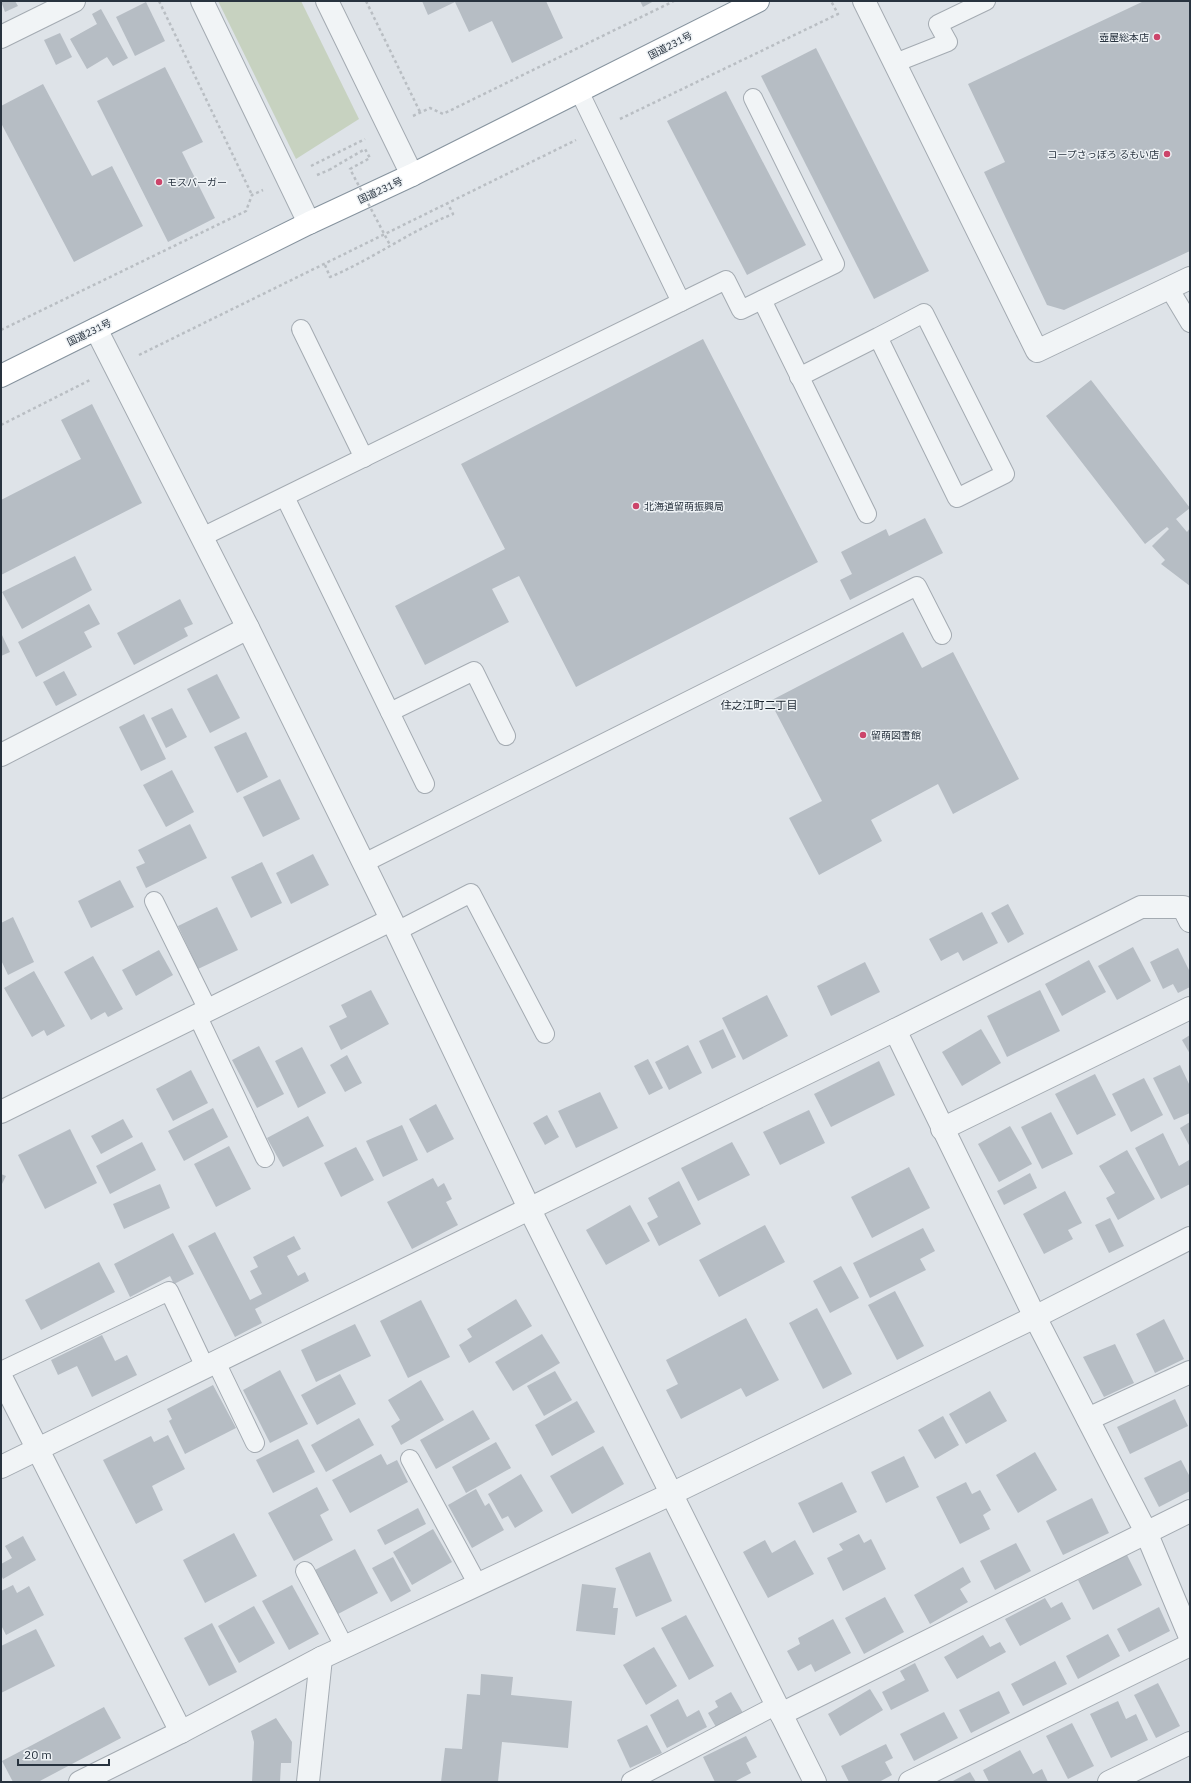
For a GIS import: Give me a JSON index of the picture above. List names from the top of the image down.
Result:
{
  "streets": {
    "highway": ["国道231号"]
  },
  "districts": ["住之江町二丁目"],
  "places": [
    "壺屋総本店",
    "コープさっぽろ るもい店",
    "モスバーガー",
    "北海道留萌振興局",
    "留萌図書館"
  ],
  "scale_bar": "20 m"
}
